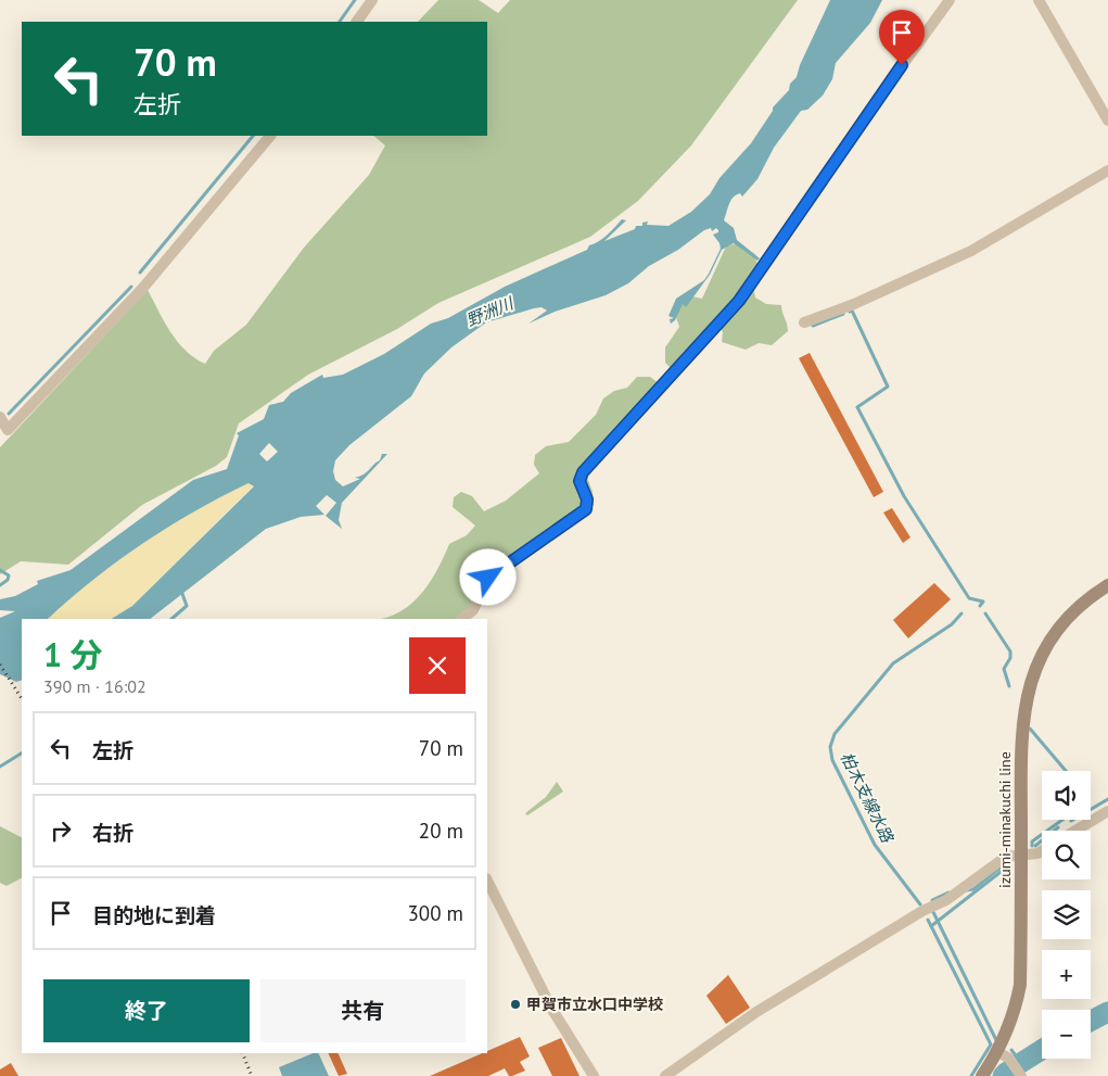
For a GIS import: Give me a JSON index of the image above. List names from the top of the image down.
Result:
{
  "streets": {
    "main road": ["izumi-minakuchi line"]
  },
  "water": ["野洲川", "柏木支線水路"],
  "places": ["甲賀市立水口中学校"],
  "page": {
    "turn": ["70 m", "左折"],
    "heading": ["1 分", "390 m · 16:02"],
    "list": [
      {
        "name": "左折",
        "value": "70 m"
      },
      {
        "name": "右折",
        "value": "20 m"
      },
      {
        "name": "目的地に到着",
        "value": "300 m"
      }
    ],
    "map_buttons": ["+", "−"],
    "buttons": ["終了", "共有"]
  }
}
